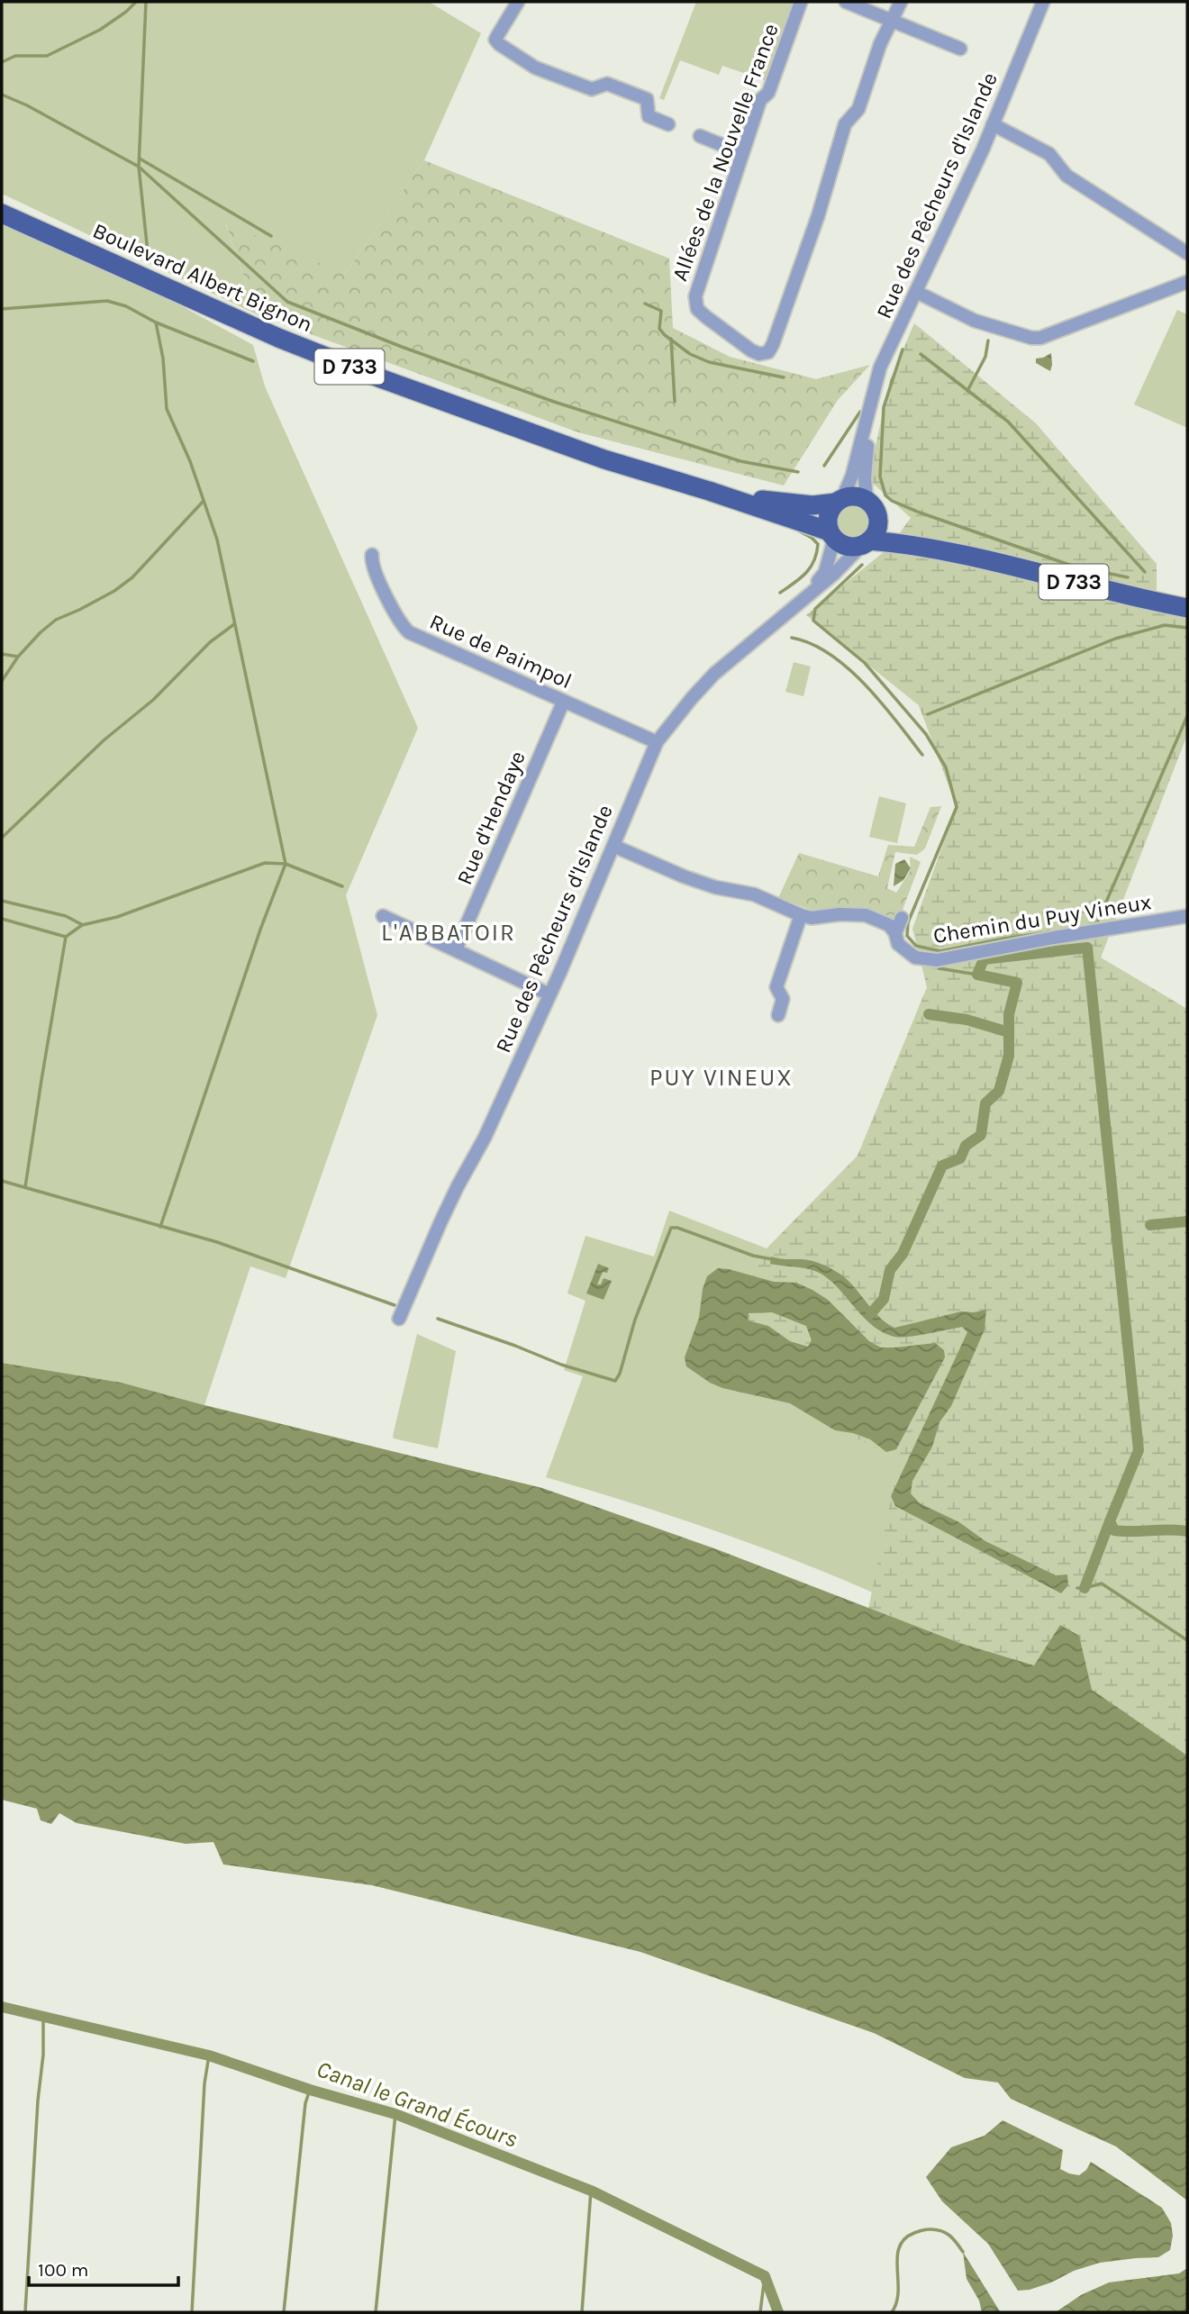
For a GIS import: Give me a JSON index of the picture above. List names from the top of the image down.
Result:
{
  "streets": {
    "main road": ["Boulevard Albert Bignon", "D 733"],
    "street": [
      "Allées de la Nouvelle France",
      "Rue des Pêcheurs d'Islande",
      "Rue de Paimpol",
      "Rue d'Hendaye",
      "Chemin du Puy Vineux"
    ]
  },
  "crossings": [
    ["Rue des Pêcheurs d'Islande", "Boulevard Albert Bignon"],
    ["Rue des Pêcheurs d'Islande", "D 733"],
    ["Rue des Pêcheurs d'Islande", "Rue de Paimpol"],
    ["Boulevard Albert Bignon", "D 733"],
    ["Rue de Paimpol", "Rue d'Hendaye"]
  ],
  "districts": ["L'ABBATOIR", "PUY VINEUX"],
  "water": ["Canal le Grand Écours"],
  "scale_bar": "100 m"
}
